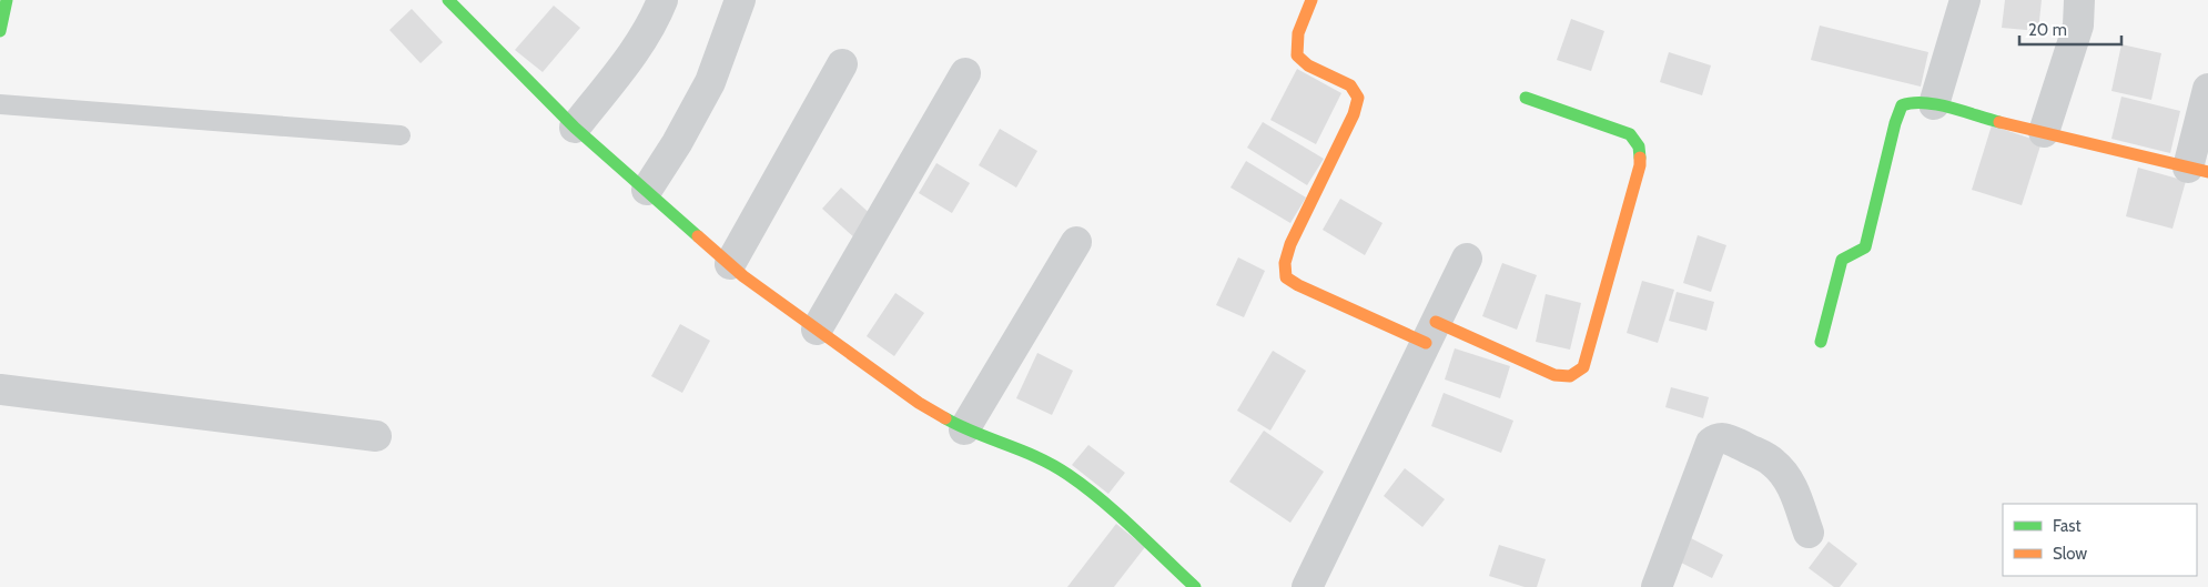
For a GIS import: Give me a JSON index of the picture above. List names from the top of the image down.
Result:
{
  "legend": ["Fast", "Slow"],
  "scale_bar": "20 m"
}
